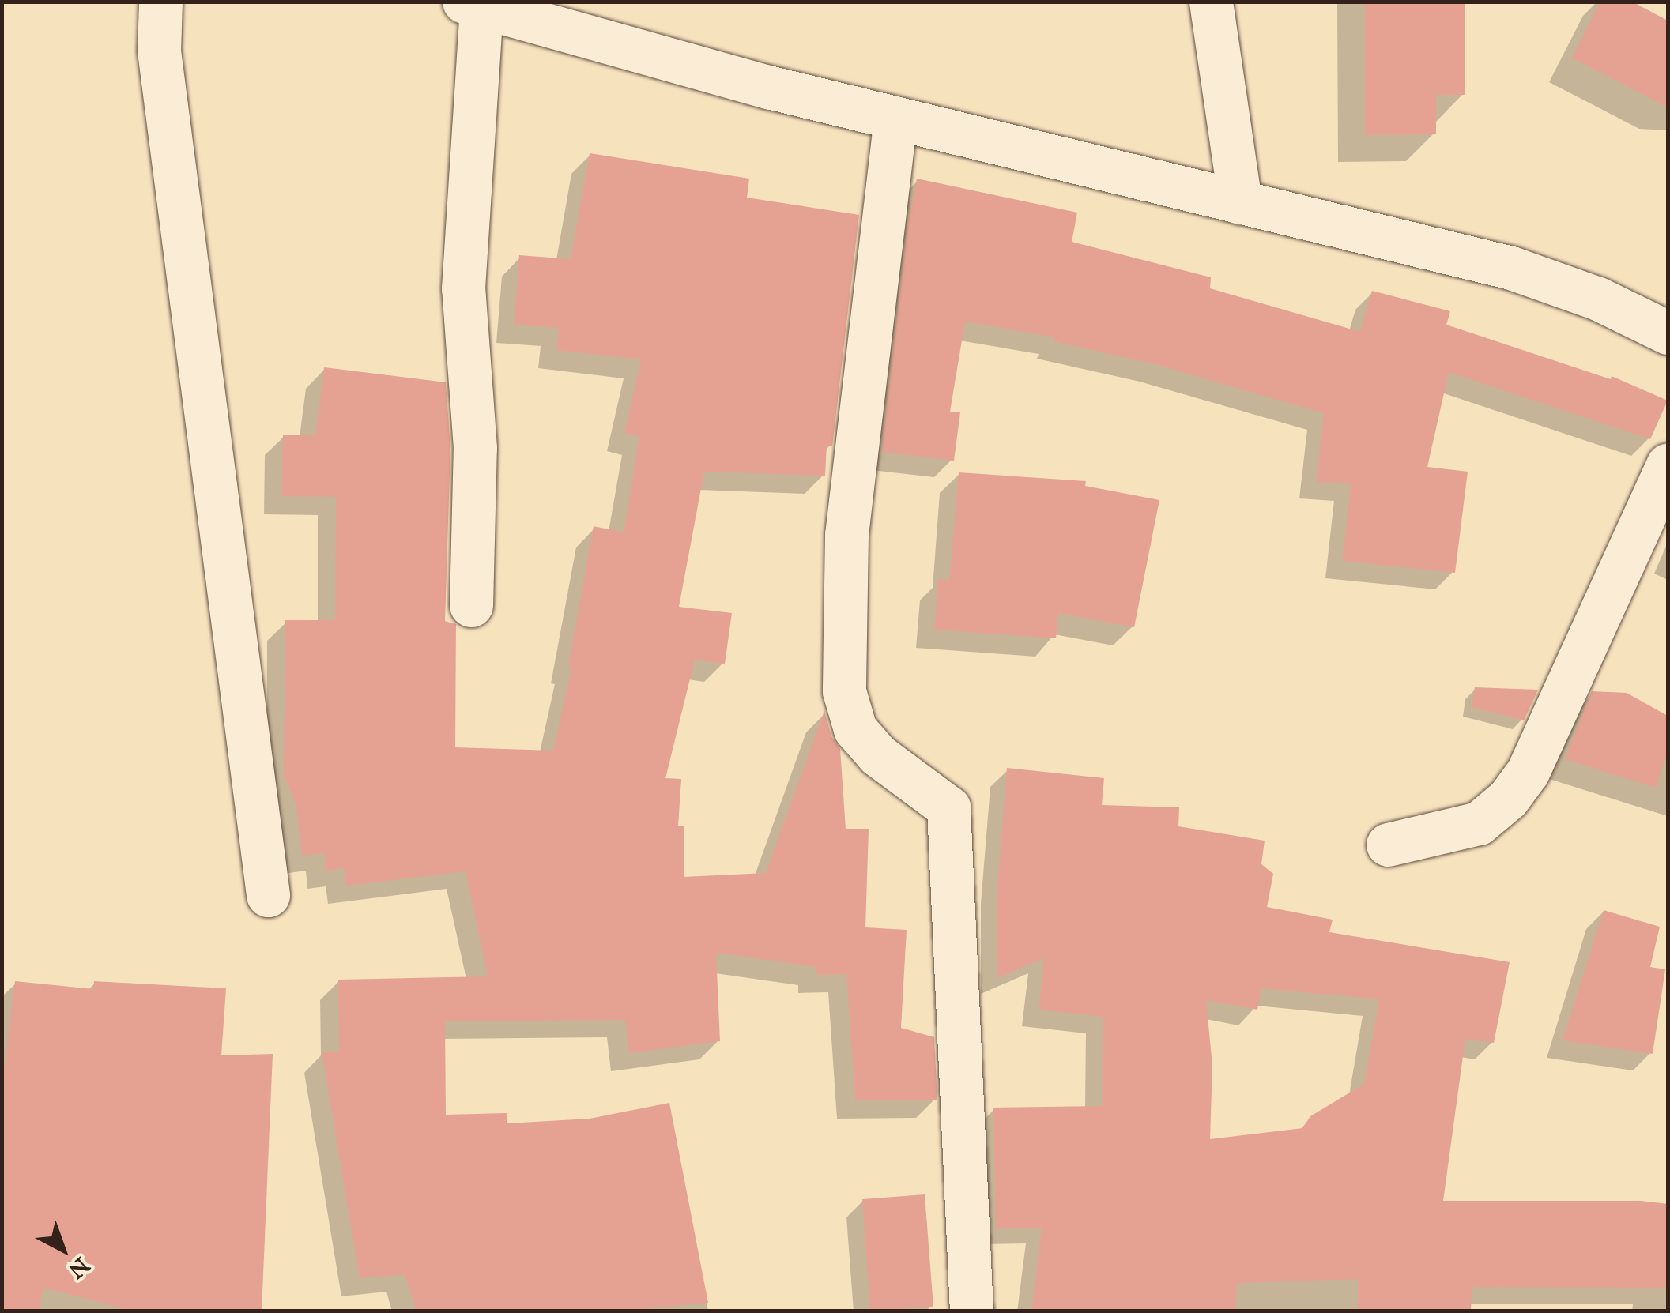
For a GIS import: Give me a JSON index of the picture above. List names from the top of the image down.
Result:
{
  "north": "bottom right"
}
